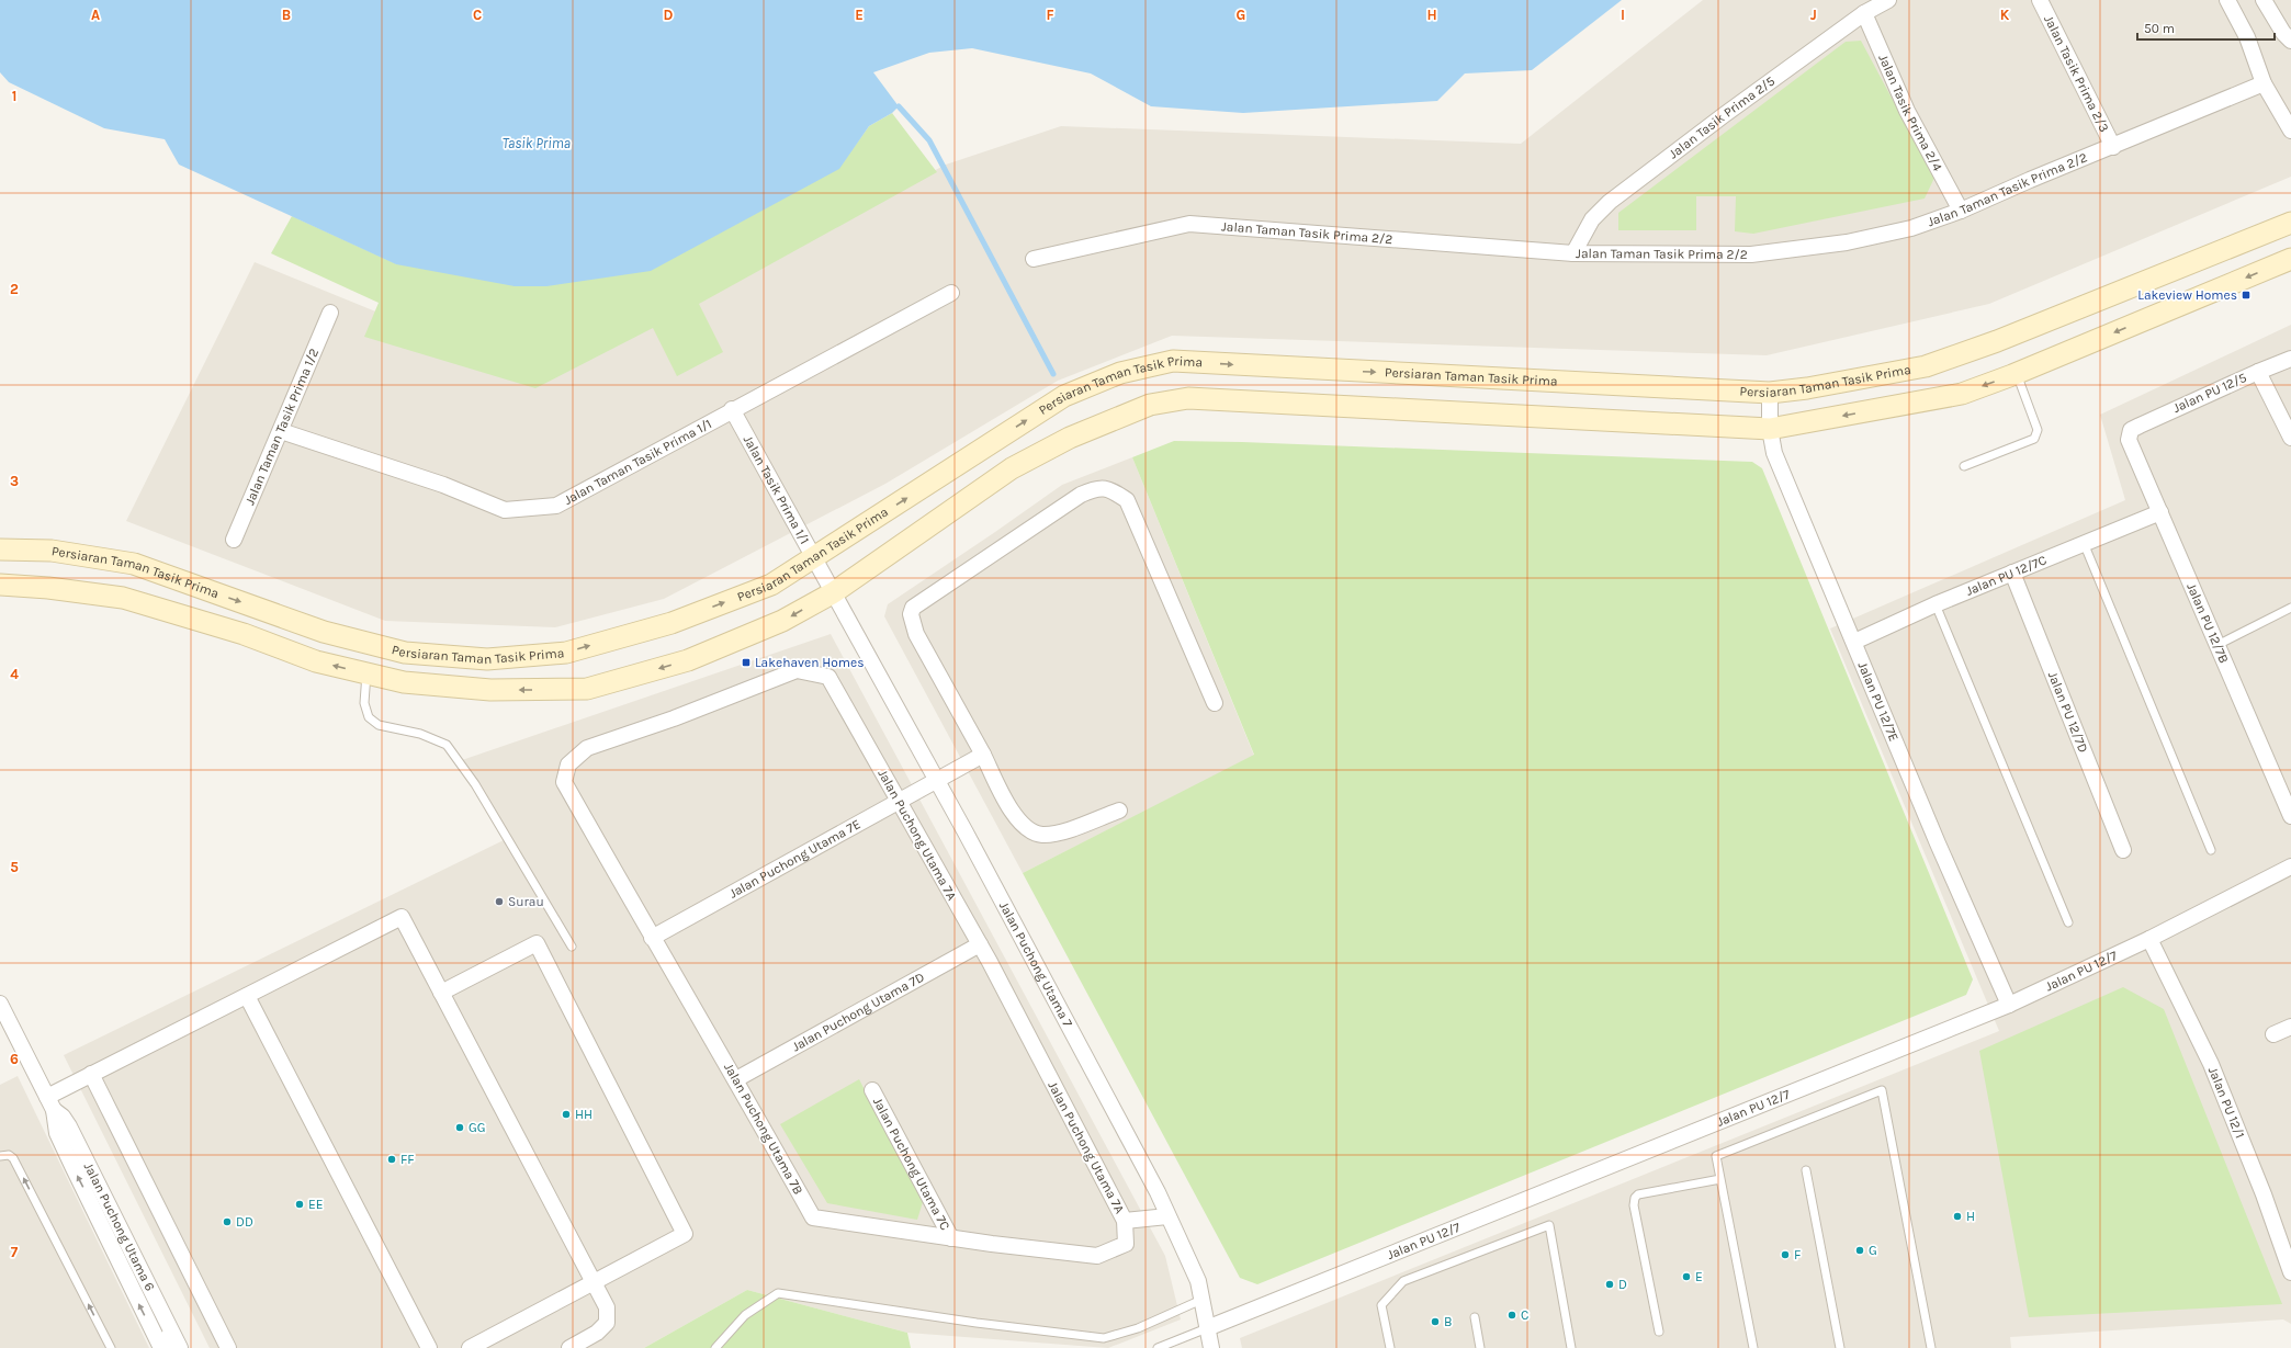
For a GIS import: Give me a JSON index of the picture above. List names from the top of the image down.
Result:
{
  "streets": {
    "main road": ["Persiaran Taman Tasik Prima"],
    "street": [
      "Jalan Tasik Prima 2/3",
      "Jalan Tasik Prima 2/4",
      "Jalan Tasik Prima 2/5",
      "Jalan Taman Tasik Prima 2/2",
      "Jalan PU 12/5",
      "Jalan Taman Tasik Prima 1/2",
      "Jalan Taman Tasik Prima 1/1",
      "Jalan Tasik Prima 1/1",
      "Jalan PU 12/7C",
      "Jalan PU 12/7B",
      "Jalan PU 12/7E",
      "Jalan PU 12/7D",
      "Jalan Puchong Utama 7A",
      "Jalan Puchong Utama 7E",
      "Jalan Puchong Utama 7",
      "Jalan PU 12/7",
      "Jalan Puchong Utama 7D",
      "Jalan PU 12/1",
      "Jalan Puchong Utama 7B",
      "Jalan Puchong Utama 7C",
      "Jalan Puchong Utama 6"
    ]
  },
  "crossings": [
    ["Jalan Tasik Prima 2/3", "Jalan Taman Tasik Prima 2/2"],
    ["Jalan Tasik Prima 2/4", "Jalan Tasik Prima 2/5"],
    ["Jalan Tasik Prima 2/4", "Jalan Taman Tasik Prima 2/2"],
    ["Jalan Tasik Prima 2/5", "Jalan Taman Tasik Prima 2/2"],
    ["Persiaran Taman Tasik Prima", "Jalan Tasik Prima 1/1"],
    ["Persiaran Taman Tasik Prima", "Jalan PU 12/7E"],
    ["Persiaran Taman Tasik Prima", "Jalan Puchong Utama 7"],
    ["Jalan PU 12/5", "Jalan PU 12/7B"],
    ["Jalan Taman Tasik Prima 1/2", "Jalan Taman Tasik Prima 1/1"],
    ["Jalan Taman Tasik Prima 1/1", "Jalan Tasik Prima 1/1"],
    ["Jalan Tasik Prima 1/1", "Jalan Puchong Utama 7"],
    ["Jalan PU 12/7C", "Jalan PU 12/7B"],
    ["Jalan PU 12/7C", "Jalan PU 12/7E"],
    ["Jalan PU 12/7C", "Jalan PU 12/7D"],
    ["Jalan PU 12/7E", "Jalan PU 12/7"],
    ["Jalan Puchong Utama 7A", "Jalan Puchong Utama 7E"],
    ["Jalan Puchong Utama 7A", "Jalan Puchong Utama 7D"],
    ["Jalan Puchong Utama 7A", "Jalan Puchong Utama 7B"],
    ["Jalan Puchong Utama 7E", "Jalan Puchong Utama 7"],
    ["Jalan Puchong Utama 7E", "Jalan Puchong Utama 7B"],
    ["Jalan Puchong Utama 7", "Jalan PU 12/7"],
    ["Jalan PU 12/7", "Jalan PU 12/1"],
    ["Jalan Puchong Utama 7D", "Jalan Puchong Utama 7B"],
    ["Jalan Puchong Utama 7B", "Jalan Puchong Utama 7C"]
  ],
  "water": ["Tasik Prima"],
  "places": {
    "transit": ["Lakeview Homes", "Lakehaven Homes"],
    "other": [
      "Surau",
      "HH",
      "GG",
      "FF",
      "EE",
      "H",
      "DD",
      "G",
      "F",
      "E",
      "D",
      "C",
      "B"
    ]
  },
  "scale_bar": "50 m",
  "grid": {
    "columns": [
      "A",
      "B",
      "C",
      "D",
      "E",
      "F",
      "G",
      "H",
      "I",
      "J",
      "K"
    ],
    "rows": [
      "1",
      "2",
      "3",
      "4",
      "5",
      "6",
      "7"
    ]
  }
}
